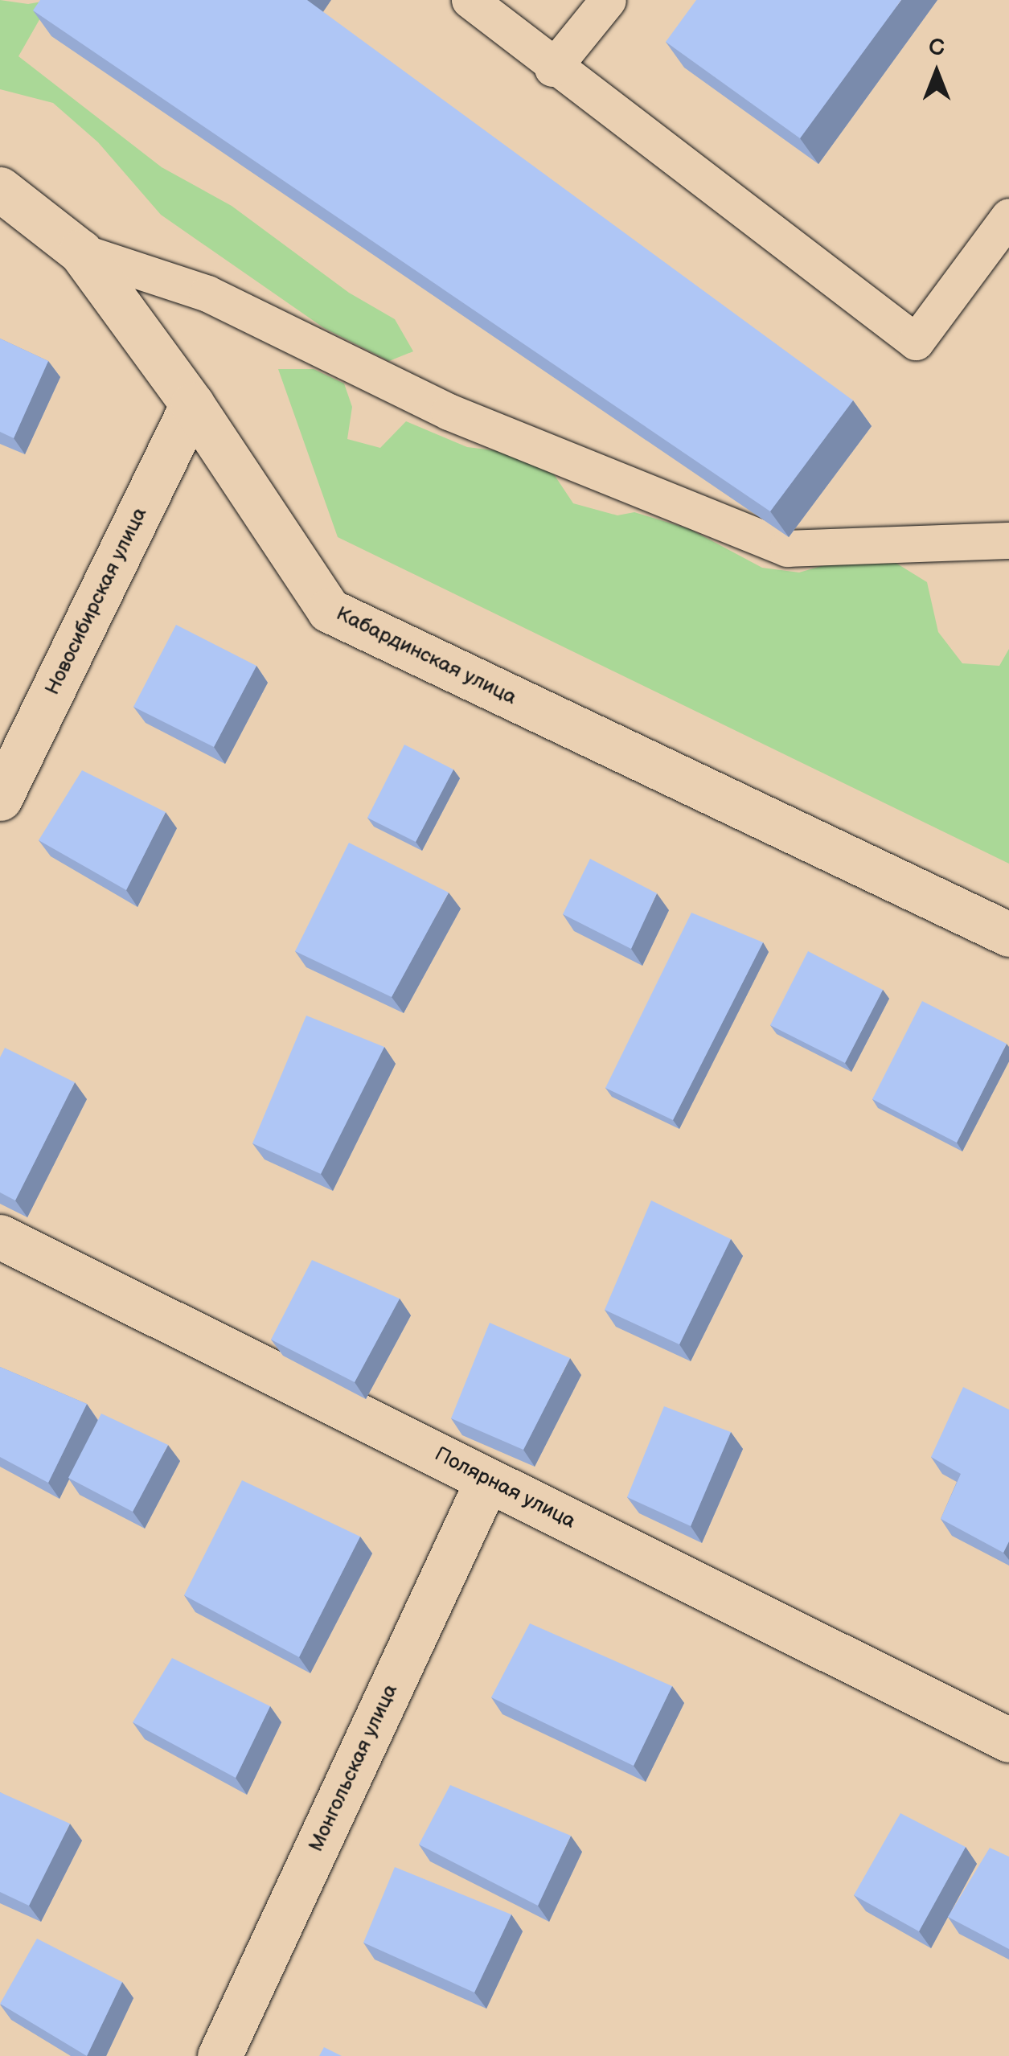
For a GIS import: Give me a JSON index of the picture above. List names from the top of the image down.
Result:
{
  "streets": {
    "street": [
      "Новосибирская улица",
      "Кабардинская улица",
      "Полярная улица",
      "Монгольская улица"
    ]
  },
  "crossings": [
    ["Новосибирская улица", "Кабардинская улица"],
    ["Полярная улица", "Монгольская улица"]
  ],
  "north": "top"
}
